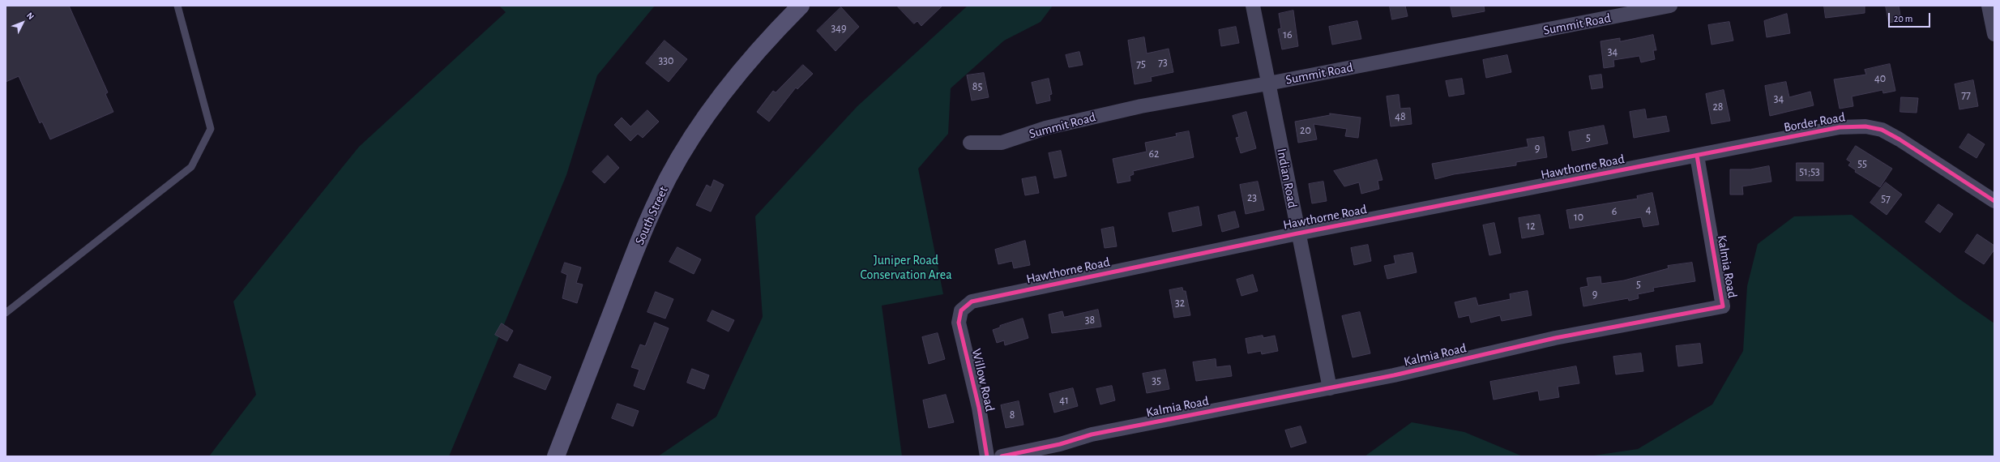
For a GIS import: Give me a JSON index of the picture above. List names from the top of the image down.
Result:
{
  "streets": {
    "main road": ["South Street"],
    "street": [
      "Summit Road",
      "Border Road",
      "Hawthorne Road",
      "Indian Road",
      "Kalmia Road",
      "Willow Road"
    ]
  },
  "crossings": [
    ["Summit Road", "Indian Road"],
    ["Border Road", "Hawthorne Road"],
    ["Border Road", "Kalmia Road"],
    ["Hawthorne Road", "Indian Road"],
    ["Hawthorne Road", "Kalmia Road"],
    ["Hawthorne Road", "Willow Road"],
    ["Indian Road", "Kalmia Road"]
  ],
  "parks": ["Juniper Road Conservation Area"],
  "house_numbers": [
    "349",
    "16",
    "34",
    "330",
    "73",
    "75",
    "40",
    "85",
    "77",
    "34",
    "28",
    "48",
    "20",
    "5",
    "9",
    "62",
    "55",
    "51;53",
    "23",
    "57",
    "4",
    "6",
    "10",
    "12",
    "5",
    "9",
    "32",
    "38",
    "35",
    "41",
    "8"
  ],
  "scale_bar": "20 m",
  "north": "top right"
}
